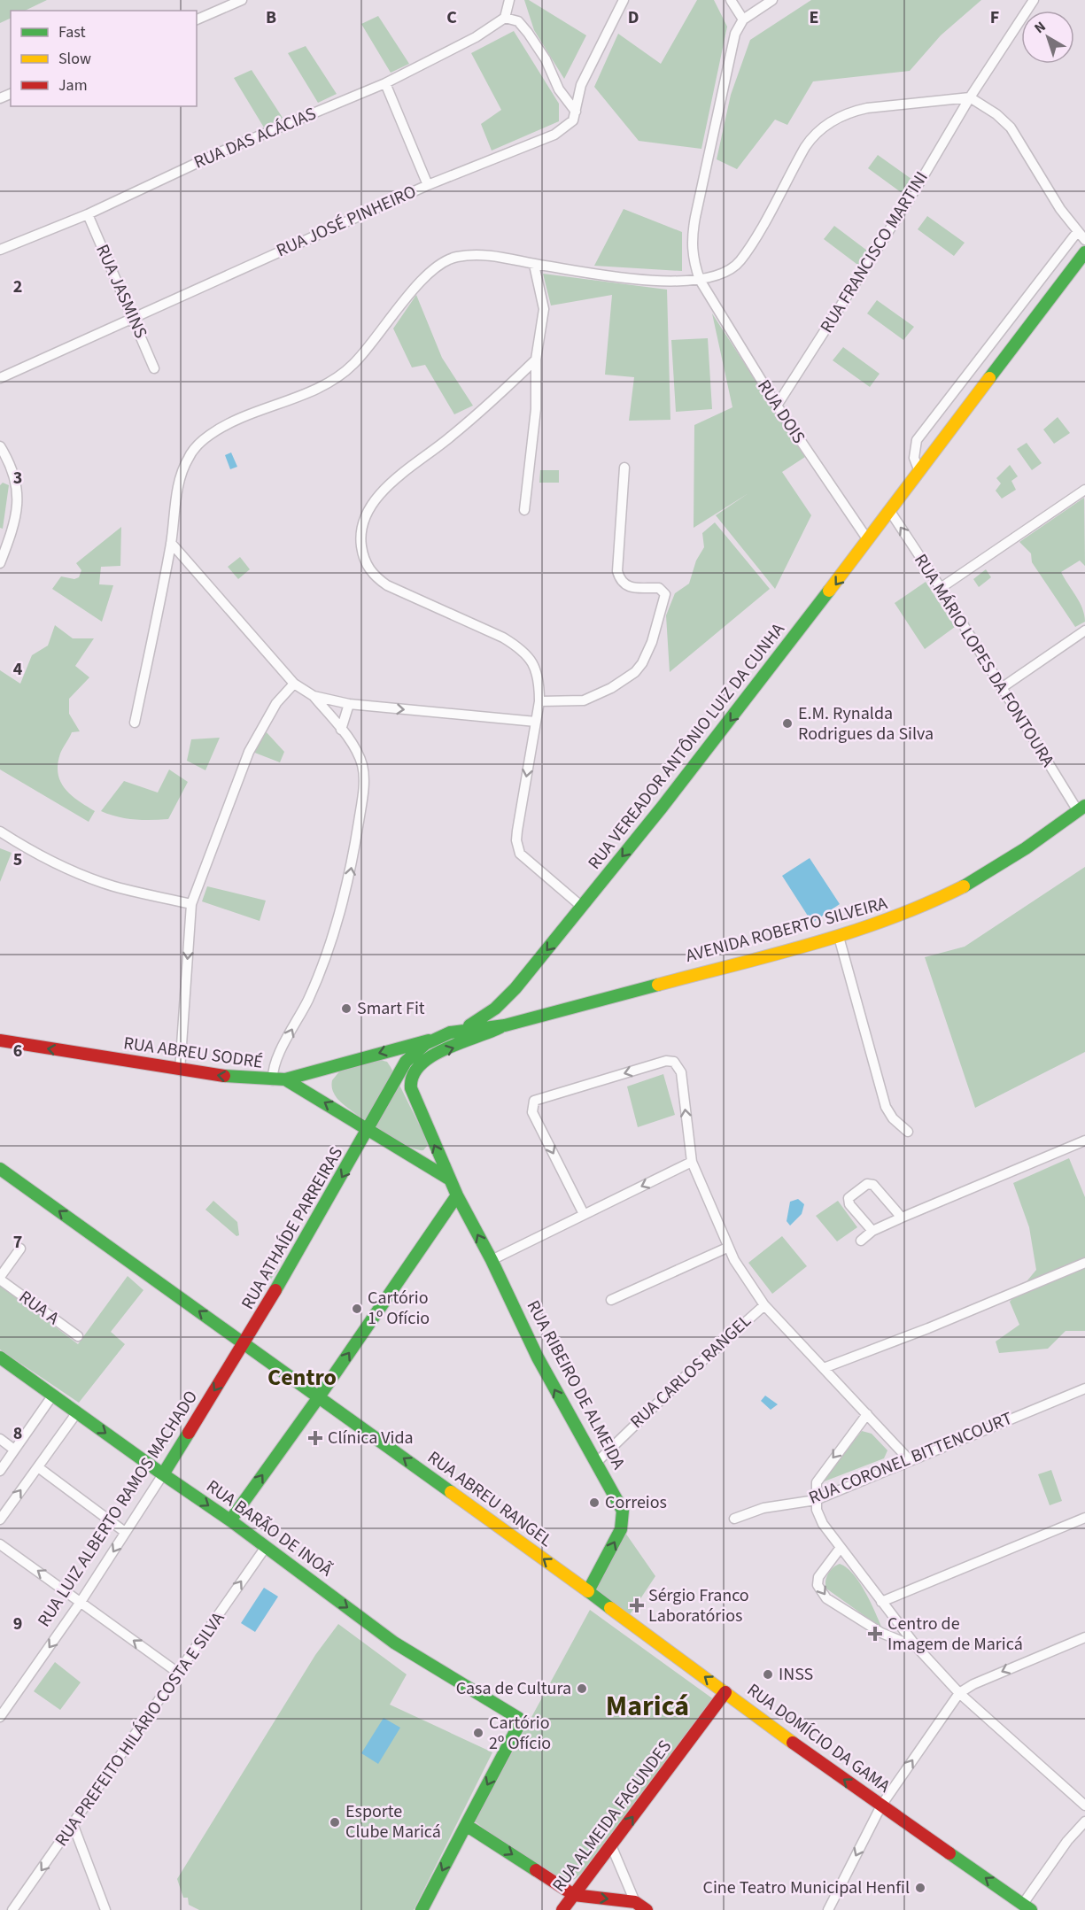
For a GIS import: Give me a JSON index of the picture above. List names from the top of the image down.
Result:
{
  "streets": {
    "main road": [
      "RUA VEREADOR ANTÔNIO LUIZ DA CUNHA",
      "AVENIDA ROBERTO SILVEIRA",
      "RUA ABREU SODRÉ",
      "RUA ATHAÍDE PARREIRAS",
      "RUA RIBEIRO DE ALMEIDA",
      "RUA ABREU RANGEL",
      "RUA LUIZ ALBERTO RAMOS MACHADO",
      "RUA BARÃO DE INOÃ",
      "RUA DOMÍCIO DA GAMA",
      "RUA ALMEIDA FAGUNDES"
    ],
    "street": [
      "RUA DAS ACÁCIAS",
      "RUA JOSÉ PINHEIRO",
      "RUA FRANCISCO MARTINI",
      "RUA JASMINS",
      "RUA DOIS",
      "RUA MÁRIO LOPES DA FONTOURA",
      "RUA A",
      "RUA CARLOS RANGEL",
      "RUA CORONEL BITTENCOURT",
      "RUA PREFEITO HILÁRIO COSTA E SILVA"
    ]
  },
  "crossings": [
    ["RUA DAS ACÁCIAS", "RUA JASMINS"],
    ["RUA JOSÉ PINHEIRO", "RUA JASMINS"],
    ["RUA FRANCISCO MARTINI", "RUA DOIS"],
    ["RUA DOIS", "RUA VEREADOR ANTÔNIO LUIZ DA CUNHA"],
    ["RUA MÁRIO LOPES DA FONTOURA", "RUA VEREADOR ANTÔNIO LUIZ DA CUNHA"],
    ["RUA MÁRIO LOPES DA FONTOURA", "AVENIDA ROBERTO SILVEIRA"],
    ["RUA VEREADOR ANTÔNIO LUIZ DA CUNHA", "AVENIDA ROBERTO SILVEIRA"],
    ["AVENIDA ROBERTO SILVEIRA", "RUA ABREU SODRÉ"],
    ["AVENIDA ROBERTO SILVEIRA", "RUA ATHAÍDE PARREIRAS"],
    ["AVENIDA ROBERTO SILVEIRA", "RUA RIBEIRO DE ALMEIDA"],
    ["RUA ABREU SODRÉ", "RUA ATHAÍDE PARREIRAS"],
    ["RUA ABREU SODRÉ", "RUA RIBEIRO DE ALMEIDA"],
    ["RUA ATHAÍDE PARREIRAS", "RUA ABREU RANGEL"],
    ["RUA ATHAÍDE PARREIRAS", "RUA LUIZ ALBERTO RAMOS MACHADO"],
    ["RUA CARLOS RANGEL", "RUA RIBEIRO DE ALMEIDA"],
    ["RUA RIBEIRO DE ALMEIDA", "RUA ABREU RANGEL"],
    ["RUA RIBEIRO DE ALMEIDA", "RUA DOMÍCIO DA GAMA"],
    ["RUA ABREU RANGEL", "RUA LUIZ ALBERTO RAMOS MACHADO"],
    ["RUA ABREU RANGEL", "RUA DOMÍCIO DA GAMA"],
    ["RUA LUIZ ALBERTO RAMOS MACHADO", "RUA BARÃO DE INOÃ"],
    ["RUA BARÃO DE INOÃ", "RUA PREFEITO HILÁRIO COSTA E SILVA"],
    ["RUA DOMÍCIO DA GAMA", "RUA ALMEIDA FAGUNDES"]
  ],
  "one_way": [
    "RUA VEREADOR ANTÔNIO LUIZ DA CUNHA",
    "RUA ABREU SODRÉ",
    "RUA RIBEIRO DE ALMEIDA",
    "RUA ABREU RANGEL",
    "RUA BARÃO DE INOÃ",
    "RUA DOMÍCIO DA GAMA",
    "RUA ALMEIDA FAGUNDES"
  ],
  "districts": ["Centro", "Maricá"],
  "places": {
    "other": [
      "E.M. Rynalda Rodrigues da Silva",
      "Smart Fit",
      "Cartório 1º Ofício",
      "Correios",
      "INSS",
      "Casa de Cultura",
      "Cartório 2º Ofício",
      "Esporte Clube Maricá",
      "Cine Teatro Municipal Henfil"
    ],
    "health": ["Clínica Vida", "Sérgio Franco Laboratórios", "Centro de Imagem de Maricá"]
  },
  "legend": ["Fast", "Slow", "Jam"],
  "north": "top left",
  "grid": {
    "columns": [
      "B",
      "C",
      "D",
      "E",
      "F"
    ],
    "rows": [
      "2",
      "3",
      "4",
      "5",
      "6",
      "7",
      "8",
      "9"
    ]
  }
}
